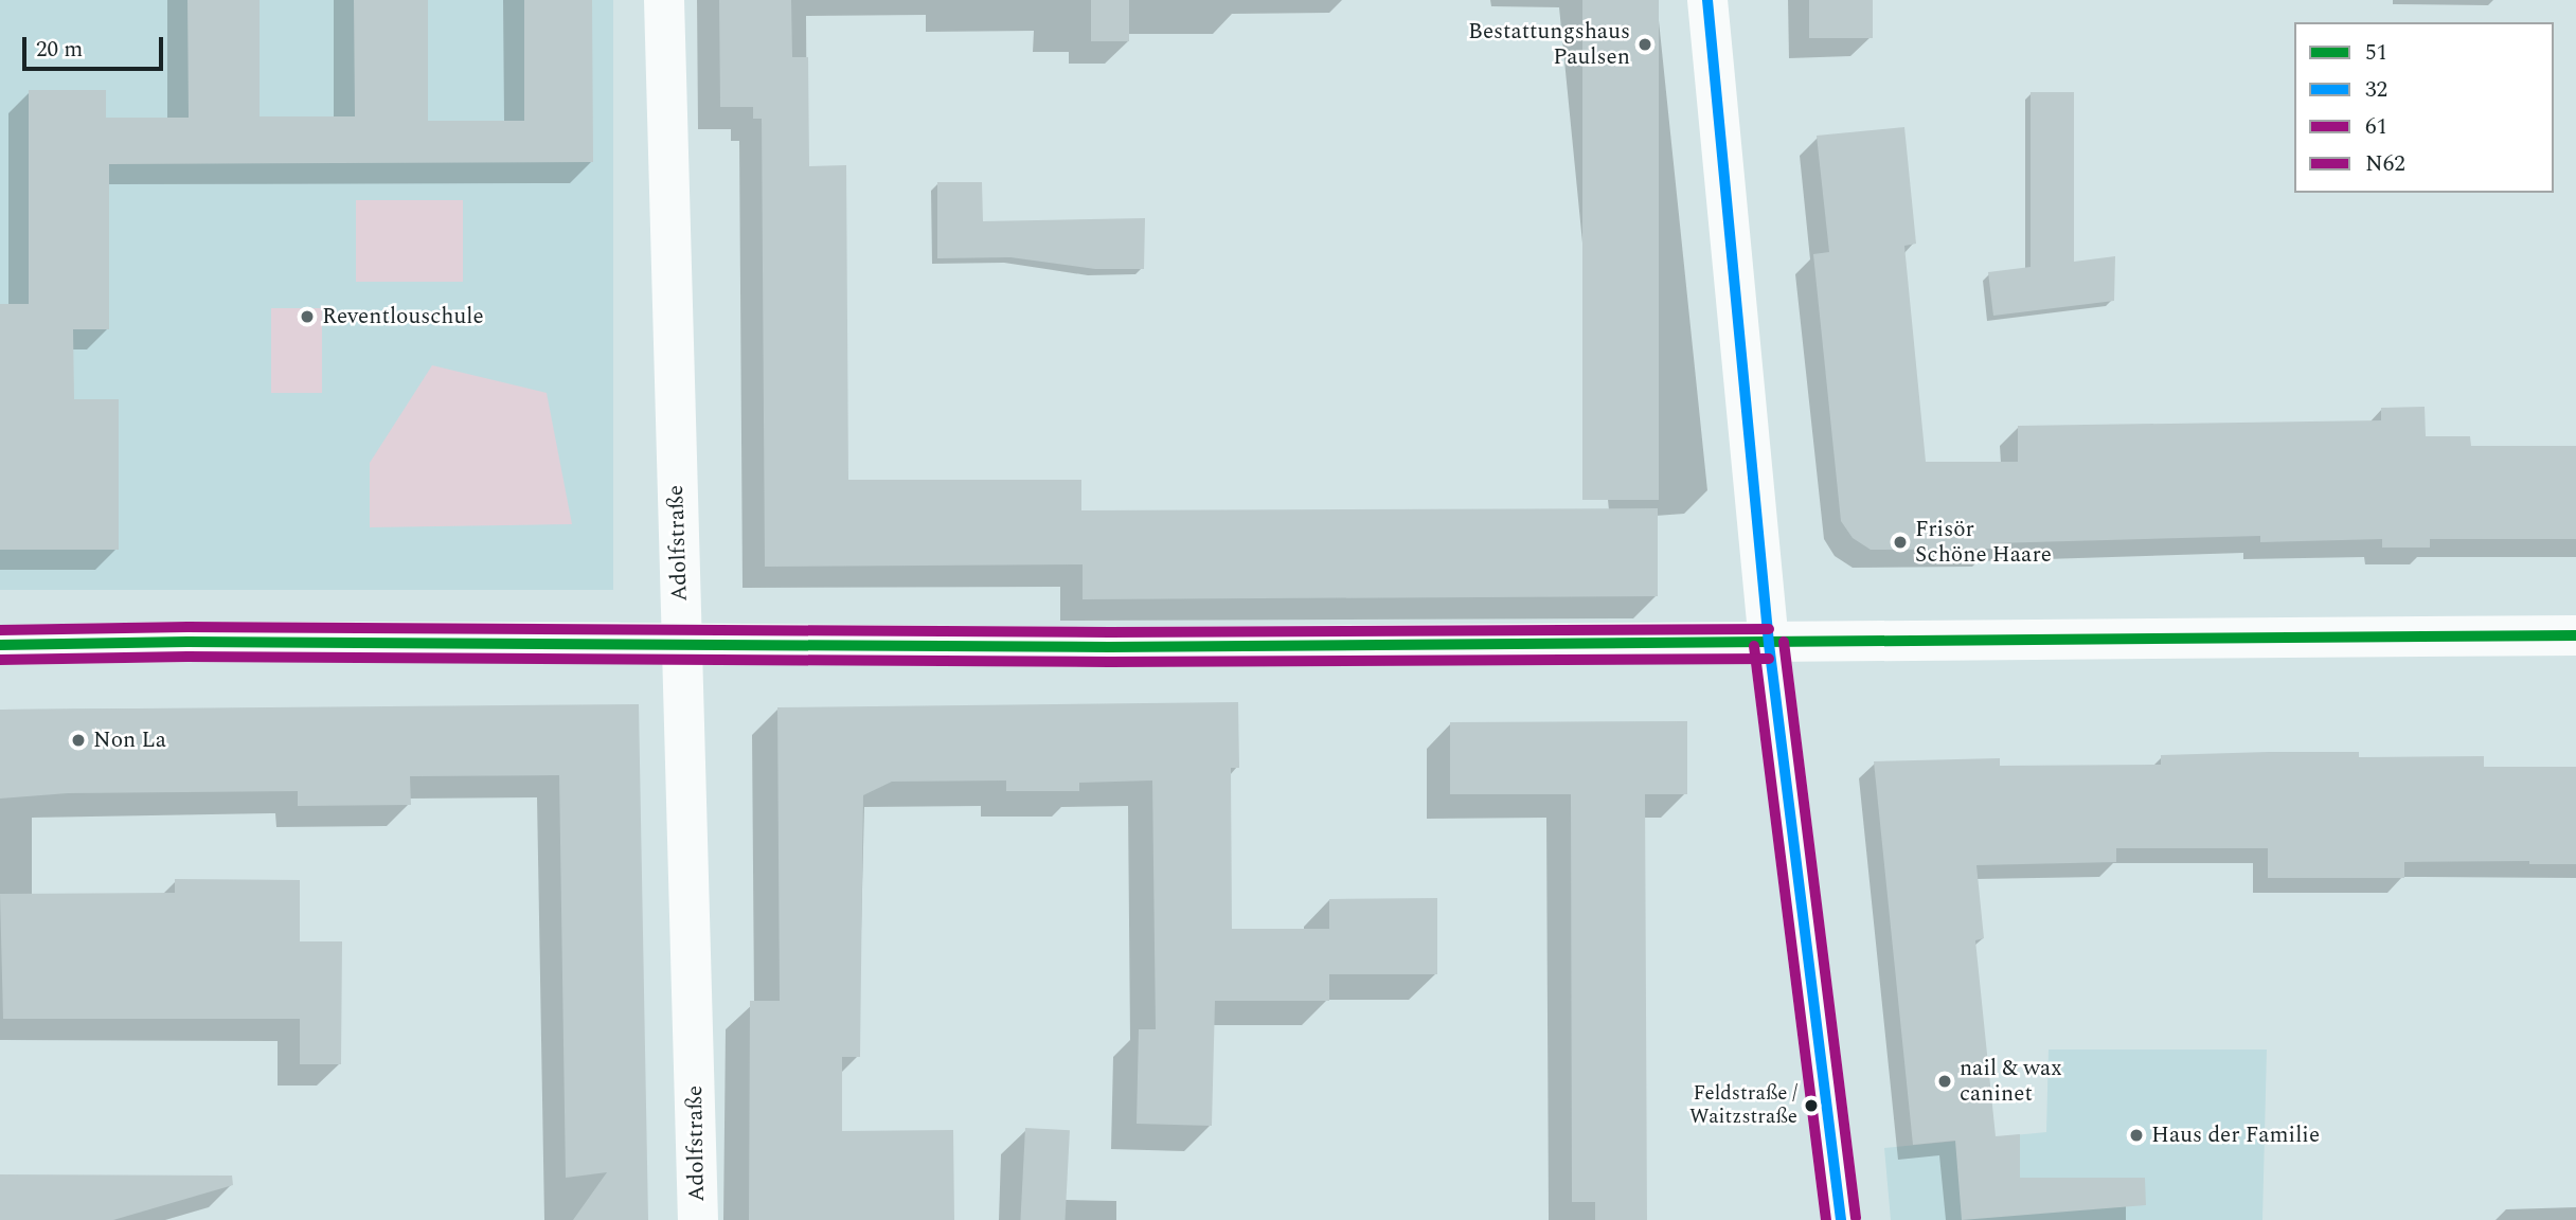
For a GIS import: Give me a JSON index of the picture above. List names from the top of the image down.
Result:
{
  "streets": {
    "street": ["Adolfstraße"]
  },
  "places": [
    "Bestattungshaus Paulsen",
    "Reventlouschule",
    "Frisör Schöne Haare",
    "Non La",
    "nail & wax caninet",
    "Feldstraße / Waitzstraße",
    "Haus der Familie"
  ],
  "lines": [
    "transit line 32",
    "transit line N62",
    "transit line 51",
    "transit line 61"
  ],
  "legend": [
    "51",
    "32",
    "61",
    "N62"
  ],
  "scale_bar": "20 m"
}
